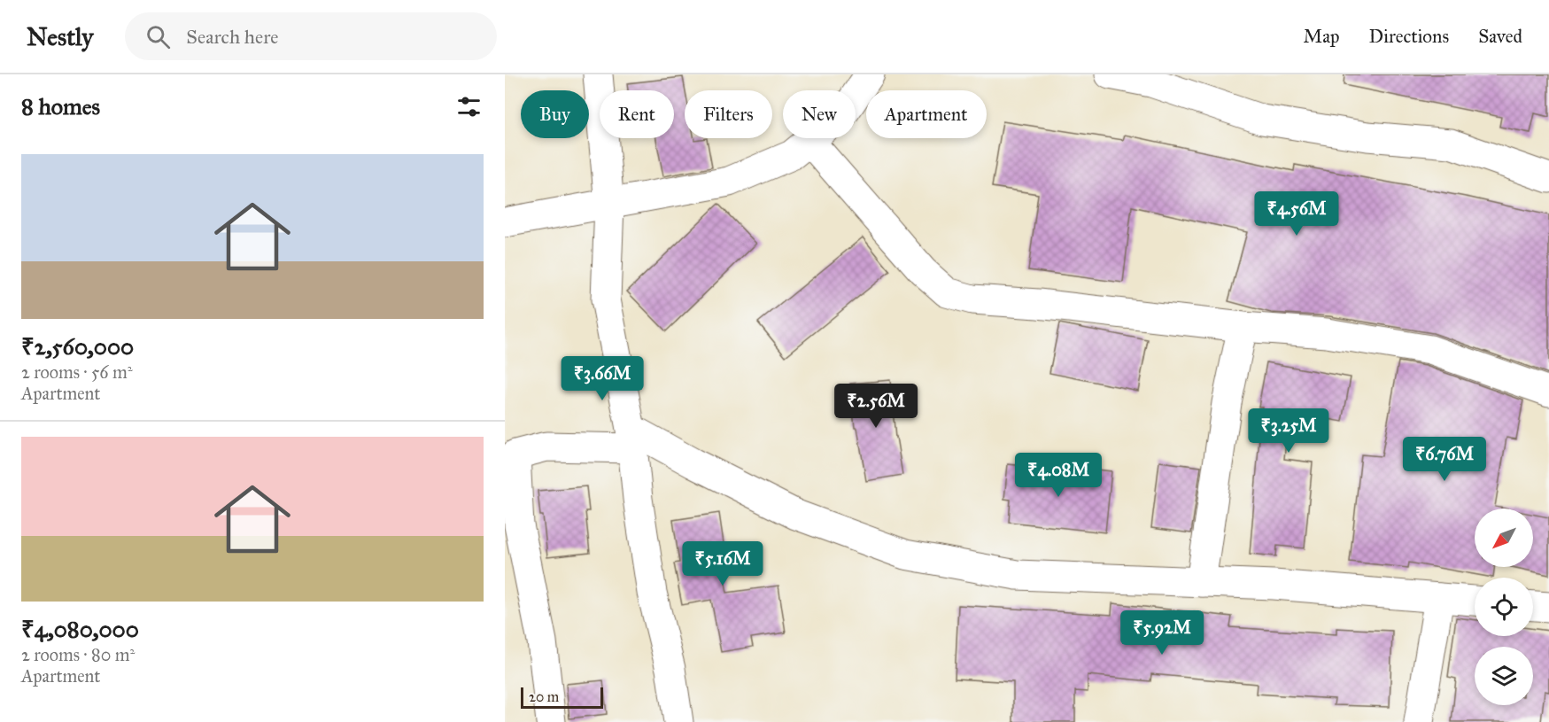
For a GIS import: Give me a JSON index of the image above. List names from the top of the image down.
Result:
{
  "scale_bar": "20 m",
  "north": "bottom left",
  "page": {
    "header": "Nestly",
    "search": "Search here",
    "nav": ["Map", "Directions", "Saved"],
    "heading": "8 homes",
    "chip": [
      "Buy",
      "Rent",
      "Filters",
      "New",
      "Apartment"
    ],
    "list": [
      {
        "name": "₹2,560,000",
        "note": "2 rooms · 56 m² · Apartment"
      },
      {
        "name": "₹4,080,000",
        "note": "2 rooms · 80 m² · Apartment"
      }
    ],
    "price": [
      "₹4.56M",
      "₹3.66M",
      "₹2.56M",
      "₹3.25M",
      "₹6.76M",
      "₹4.08M",
      "₹5.16M",
      "₹5.92M"
    ],
    "scale": "20 m"
  }
}
